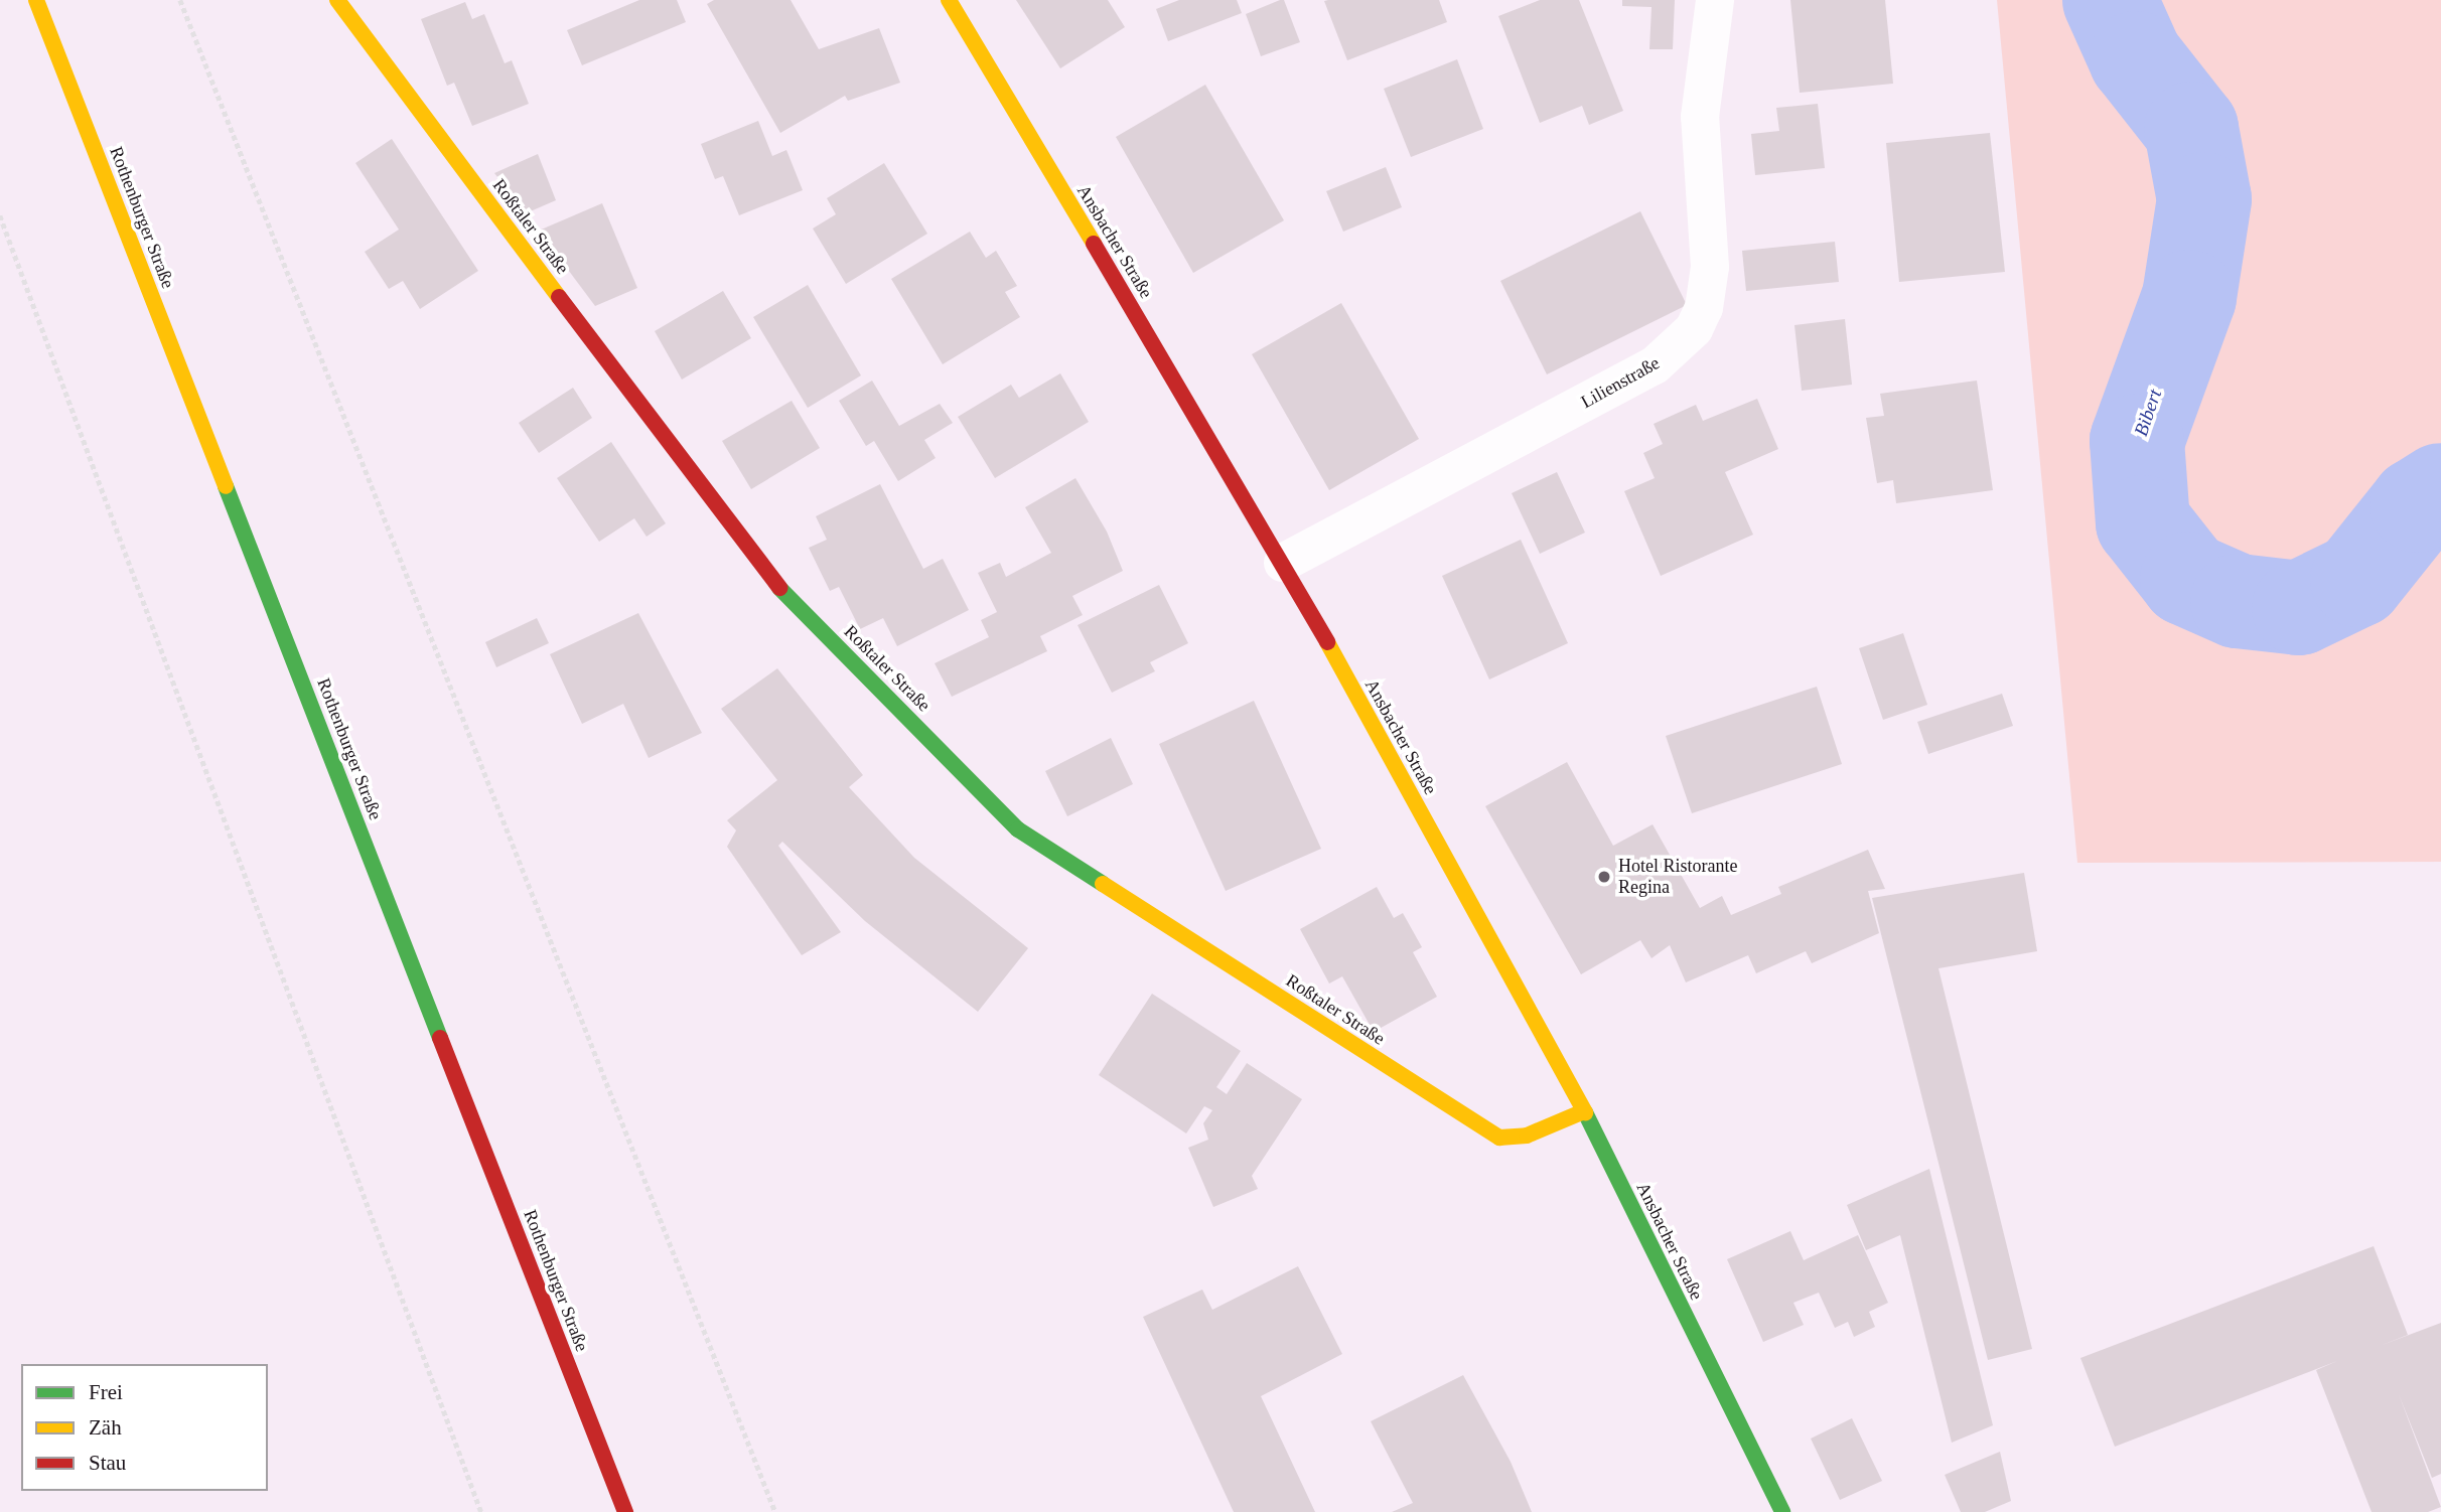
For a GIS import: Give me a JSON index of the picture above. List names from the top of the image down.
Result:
{
  "streets": {
    "street": [
      "Rothenburger Straße",
      "Roßtaler Straße",
      "Ansbacher Straße",
      "Lilienstraße"
    ]
  },
  "crossings": [
    ["Roßtaler Straße", "Ansbacher Straße"],
    ["Ansbacher Straße", "Lilienstraße"]
  ],
  "water": ["Bibert"],
  "places": ["Hotel Ristorante Regina"],
  "legend": ["Frei", "Zäh", "Stau"]
}
